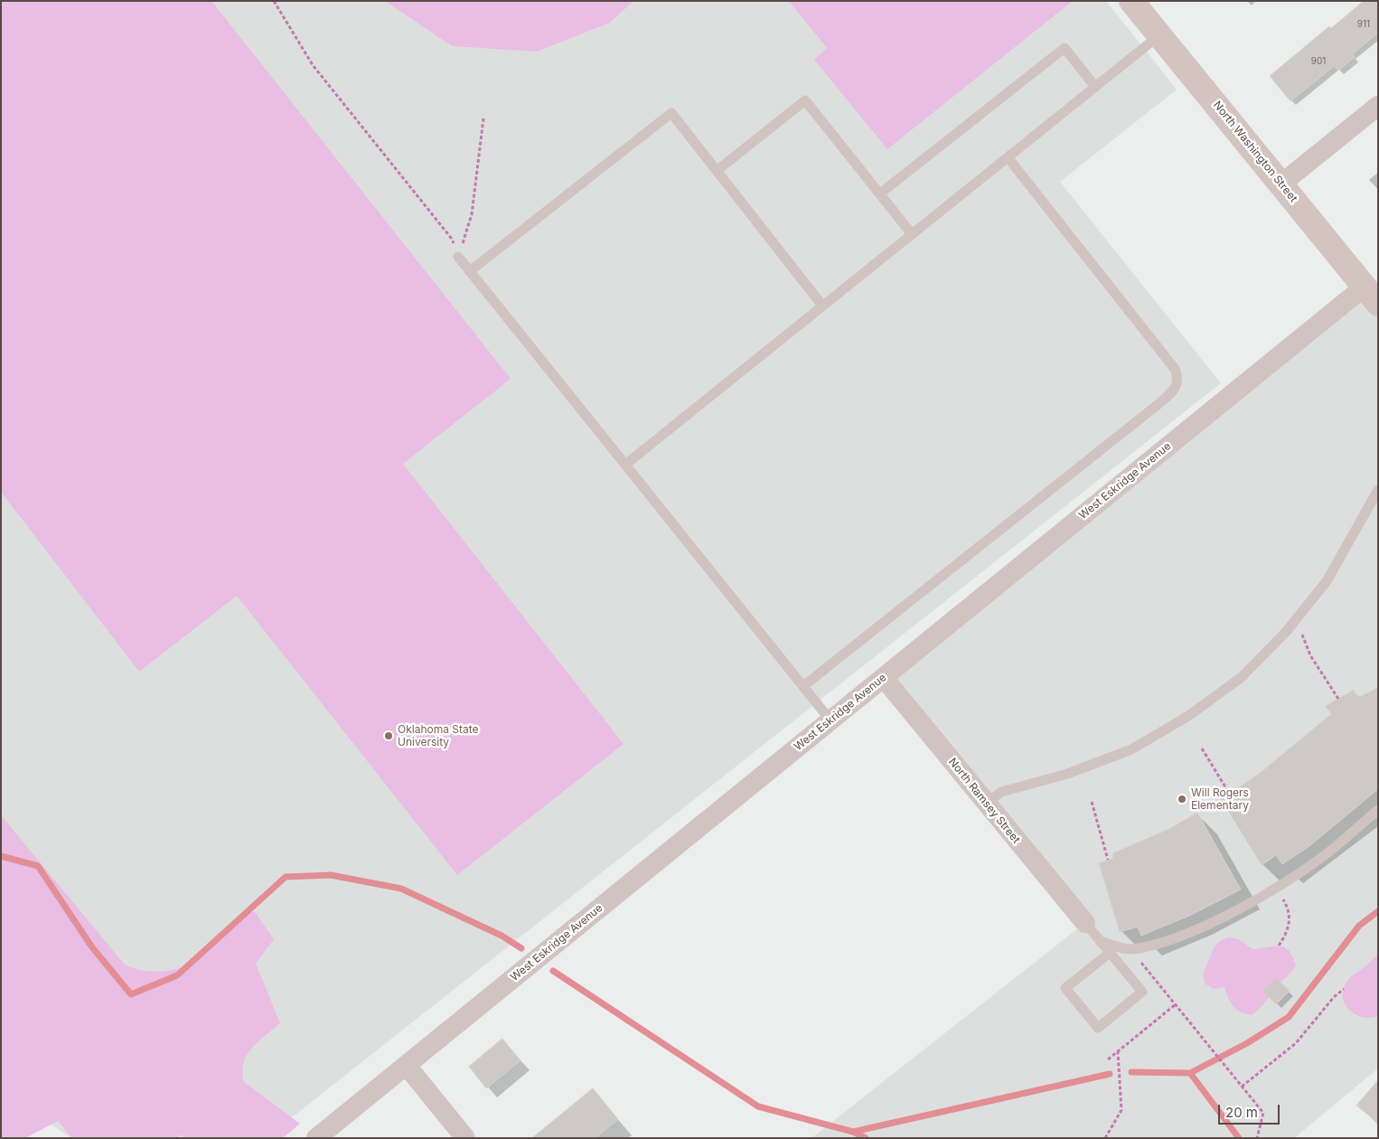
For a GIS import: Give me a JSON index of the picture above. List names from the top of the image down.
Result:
{
  "streets": {
    "main road": ["North Washington Street"],
    "street": ["West Eskridge Avenue", "North Ramsey Street"]
  },
  "crossings": [
    ["North Washington Street", "West Eskridge Avenue"],
    ["West Eskridge Avenue", "North Ramsey Street"]
  ],
  "places": ["Oklahoma State University", "Will Rogers Elementary"],
  "house_numbers": ["911", "901"],
  "scale_bar": "20 m"
}
